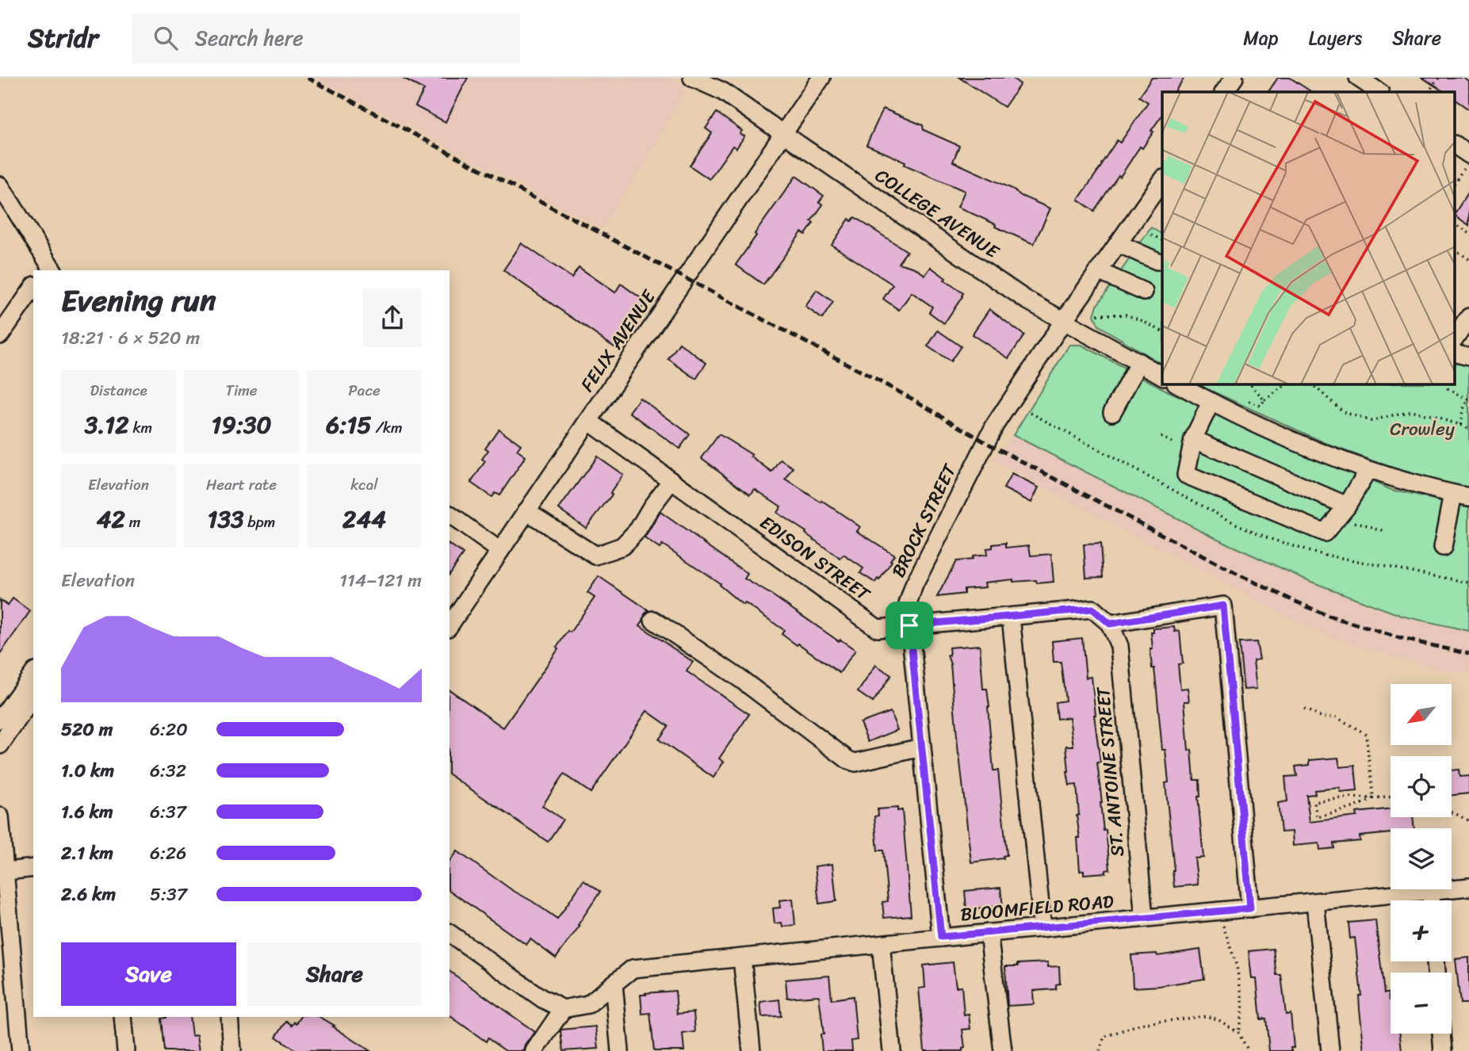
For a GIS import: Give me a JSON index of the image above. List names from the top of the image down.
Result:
{
  "streets": {
    "street": [
      "COLLEGE AVENUE",
      "FELIX AVENUE",
      "BROCK STREET",
      "EDISON STREET",
      "ST. ANTOINE STREET",
      "BLOOMFIELD ROAD"
    ]
  },
  "crossings": [
    ["COLLEGE AVENUE", "FELIX AVENUE"],
    ["COLLEGE AVENUE", "BROCK STREET"],
    ["FELIX AVENUE", "EDISON STREET"],
    ["BROCK STREET", "EDISON STREET"],
    ["BROCK STREET", "BLOOMFIELD ROAD"],
    ["EDISON STREET", "ST. ANTOINE STREET"],
    ["ST. ANTOINE STREET", "BLOOMFIELD ROAD"]
  ],
  "parks": ["Crowley"],
  "north": "bottom left",
  "page": {
    "header": "Stridr",
    "search": "Search here",
    "nav": ["Map", "Layers", "Share"],
    "heading": ["Evening run", "18:21 · 6 × 520 m"],
    "stats": [
      ["Distance", "3.12 km"],
      ["Time", "19:30"],
      ["Pace", "6:15 /km"],
      ["Elevation", "42 m"],
      ["Heart rate", "133 bpm"],
      ["kcal", "244"]
    ],
    "chart": ["Elevation", "114–121 m"],
    "map_buttons": ["+", "−"],
    "list": [
      {
        "name": "520 m",
        "note": "6:20"
      },
      {
        "name": "1.0 km",
        "note": "6:32"
      },
      {
        "name": "1.6 km",
        "note": "6:37"
      },
      {
        "name": "2.1 km",
        "note": "6:26"
      },
      {
        "name": "2.6 km",
        "note": "5:37"
      }
    ],
    "buttons": ["Save", "Share"]
  }
}
